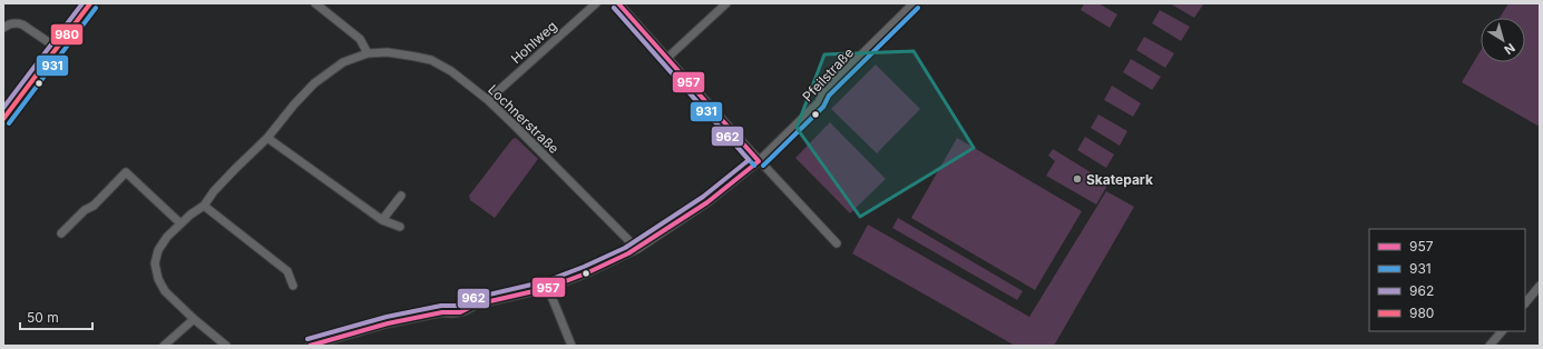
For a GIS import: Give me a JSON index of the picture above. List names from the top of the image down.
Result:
{
  "streets": {
    "street": ["Hohlweg", "Pfeilstraße", "Lochnerstraße"]
  },
  "crossings": [
    ["Hohlweg", "Lochnerstraße"],
    ["Pfeilstraße", "Lochnerstraße"]
  ],
  "places": ["Skatepark"],
  "lines": [
    "transit line 957",
    "transit line 962",
    "transit line 980",
    "transit line 931"
  ],
  "legend": [
    "957",
    "931",
    "962",
    "980"
  ],
  "scale_bar": "50 m",
  "north": "bottom right"
}
